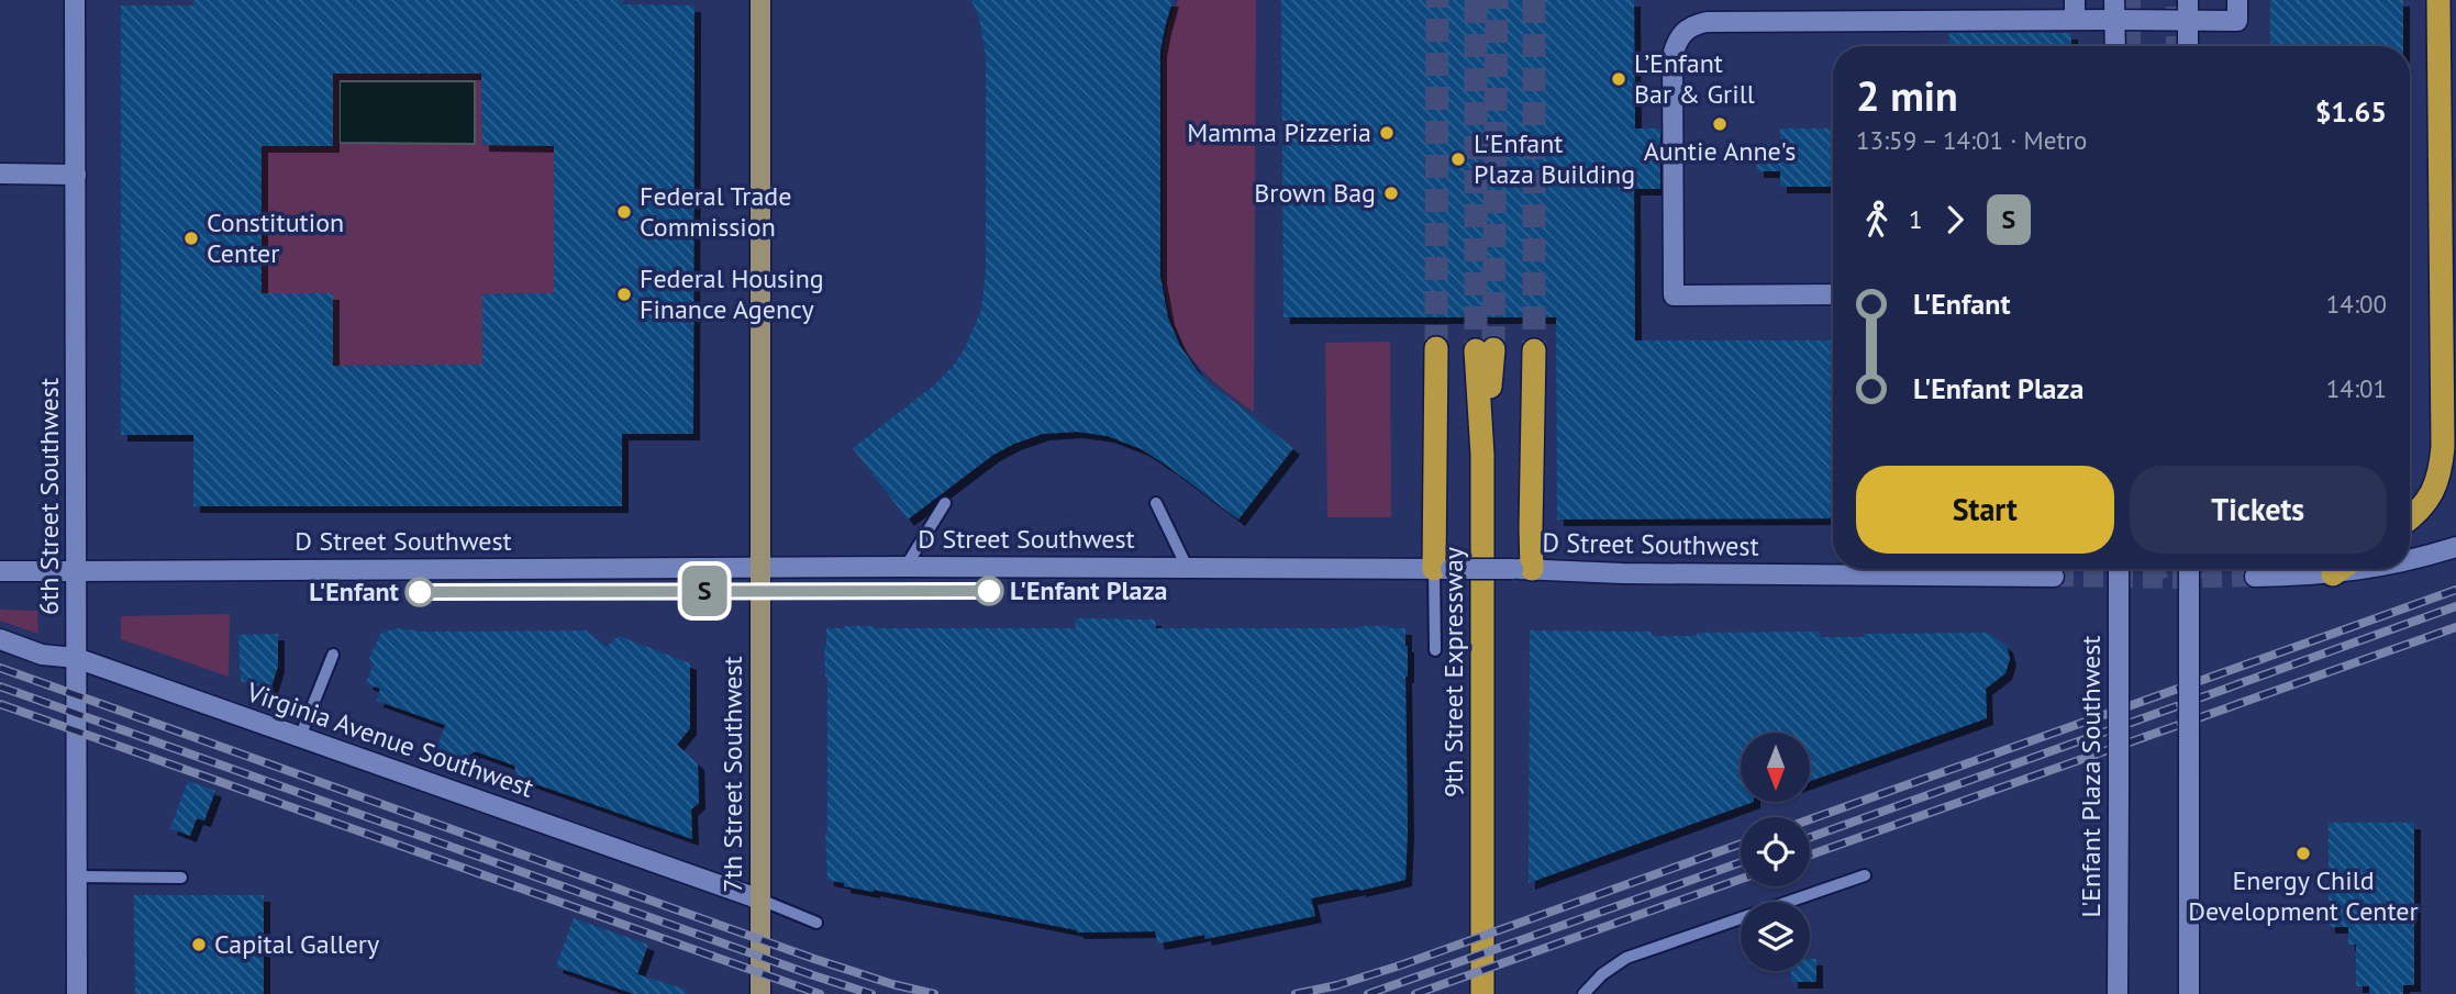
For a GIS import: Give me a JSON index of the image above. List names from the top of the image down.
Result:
{
  "streets": {
    "highway": ["9th Street Expressway"],
    "main road": ["7th Street Southwest"],
    "street": [
      "6th Street Southwest",
      "D Street Southwest",
      "Virginia Avenue Southwest",
      "L'Enfant Plaza Southwest"
    ]
  },
  "crossings": [
    ["6th Street Southwest", "D Street Southwest"],
    ["6th Street Southwest", "Virginia Avenue Southwest"],
    ["D Street Southwest", "7th Street Southwest"],
    ["Virginia Avenue Southwest", "7th Street Southwest"]
  ],
  "places": [
    "L’Enfant Bar & Grill",
    "Auntie Anne's",
    "Mamma Pizzeria",
    "L'Enfant Plaza Building",
    "Brown Bag",
    "Federal Trade Commission",
    "Constitution Center",
    "Federal Housing Finance Agency",
    "L'Enfant Plaza",
    "L'Enfant",
    "Energy Child Development Center",
    "Capital Gallery"
  ],
  "lines": ["metro line S"],
  "north": "bottom",
  "page": {
    "on_map": "S",
    "heading": ["2 min", "13:59 – 14:01 · Metro", "$1.65"],
    "legs": ["1", "S"],
    "list": [
      {
        "name": "L'Enfant",
        "value": "14:00"
      },
      {
        "name": "L'Enfant Plaza",
        "value": "14:01"
      }
    ],
    "buttons": ["Start", "Tickets"]
  }
}
